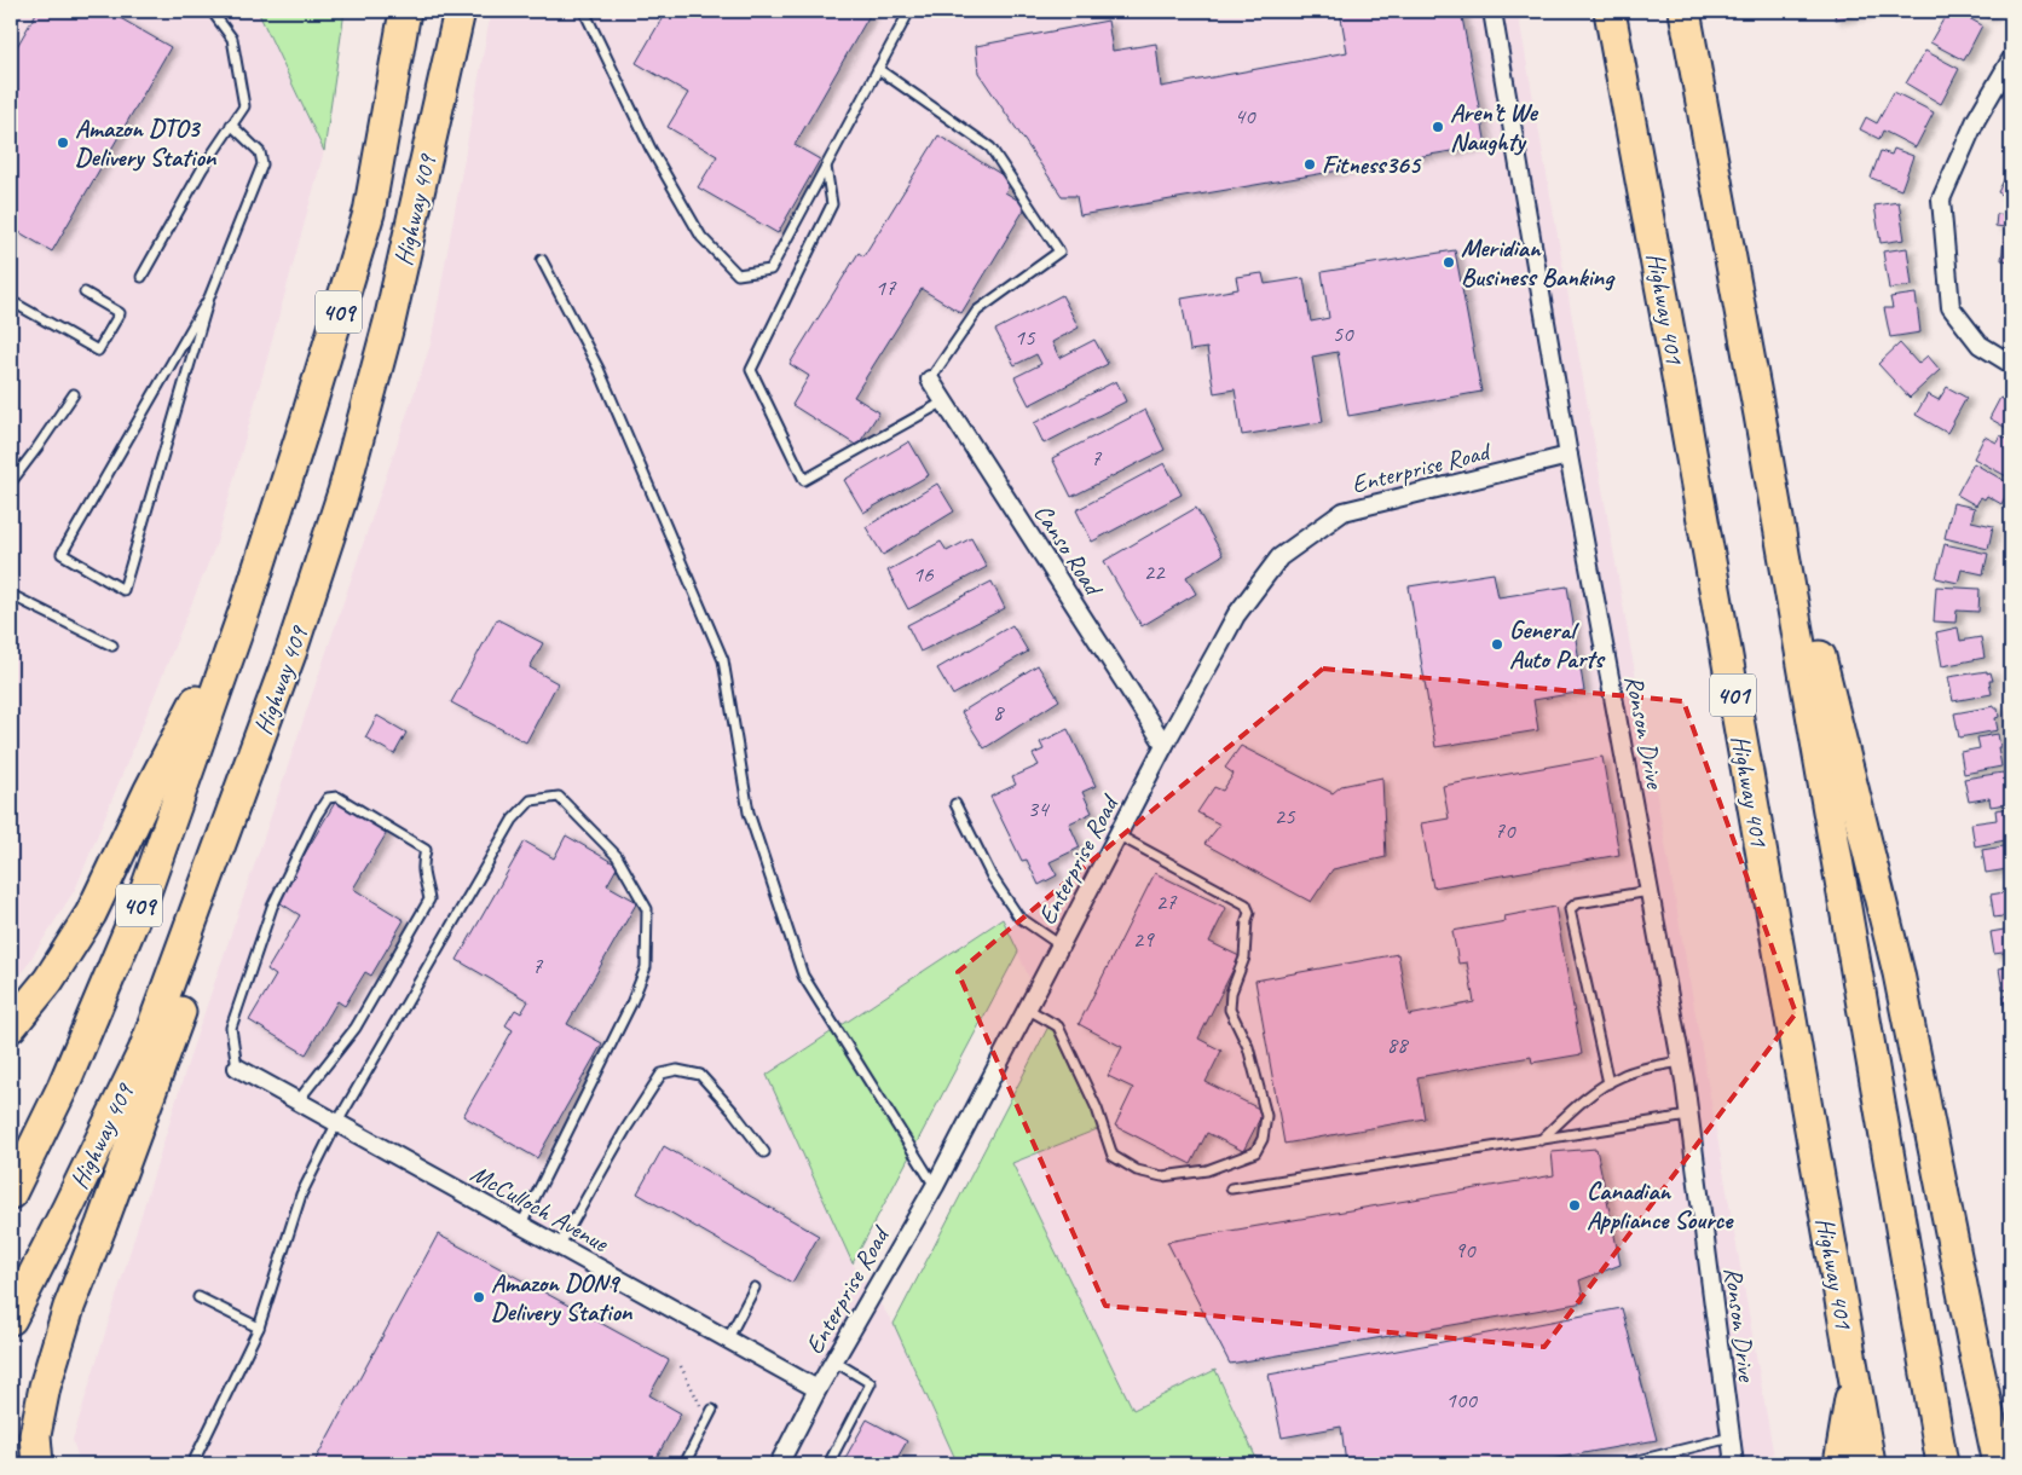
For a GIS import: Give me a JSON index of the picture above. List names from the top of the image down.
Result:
{
  "streets": {
    "highway": [
      "Highway 409",
      "Highway 401",
      "409",
      "401"
    ],
    "street": [
      "Enterprise Road",
      "Canso Road",
      "Ronson Drive",
      "McCulloch Avenue"
    ]
  },
  "crossings": [
    ["Enterprise Road", "Canso Road"],
    ["Enterprise Road", "Ronson Drive"],
    ["Enterprise Road", "McCulloch Avenue"]
  ],
  "places": [
    "Aren’t We Naughty",
    "Amazon DTO3 Delivery Station",
    "Fitness365",
    "Meridian Business Banking",
    "General Auto Parts",
    "Canadian Appliance Source",
    "Amazon DON9 Delivery Station"
  ],
  "house_numbers": [
    "40",
    "17",
    "50",
    "15",
    "7",
    "22",
    "16",
    "8",
    "34",
    "25",
    "70",
    "27",
    "29",
    "7",
    "88",
    "90",
    "100"
  ]
}
